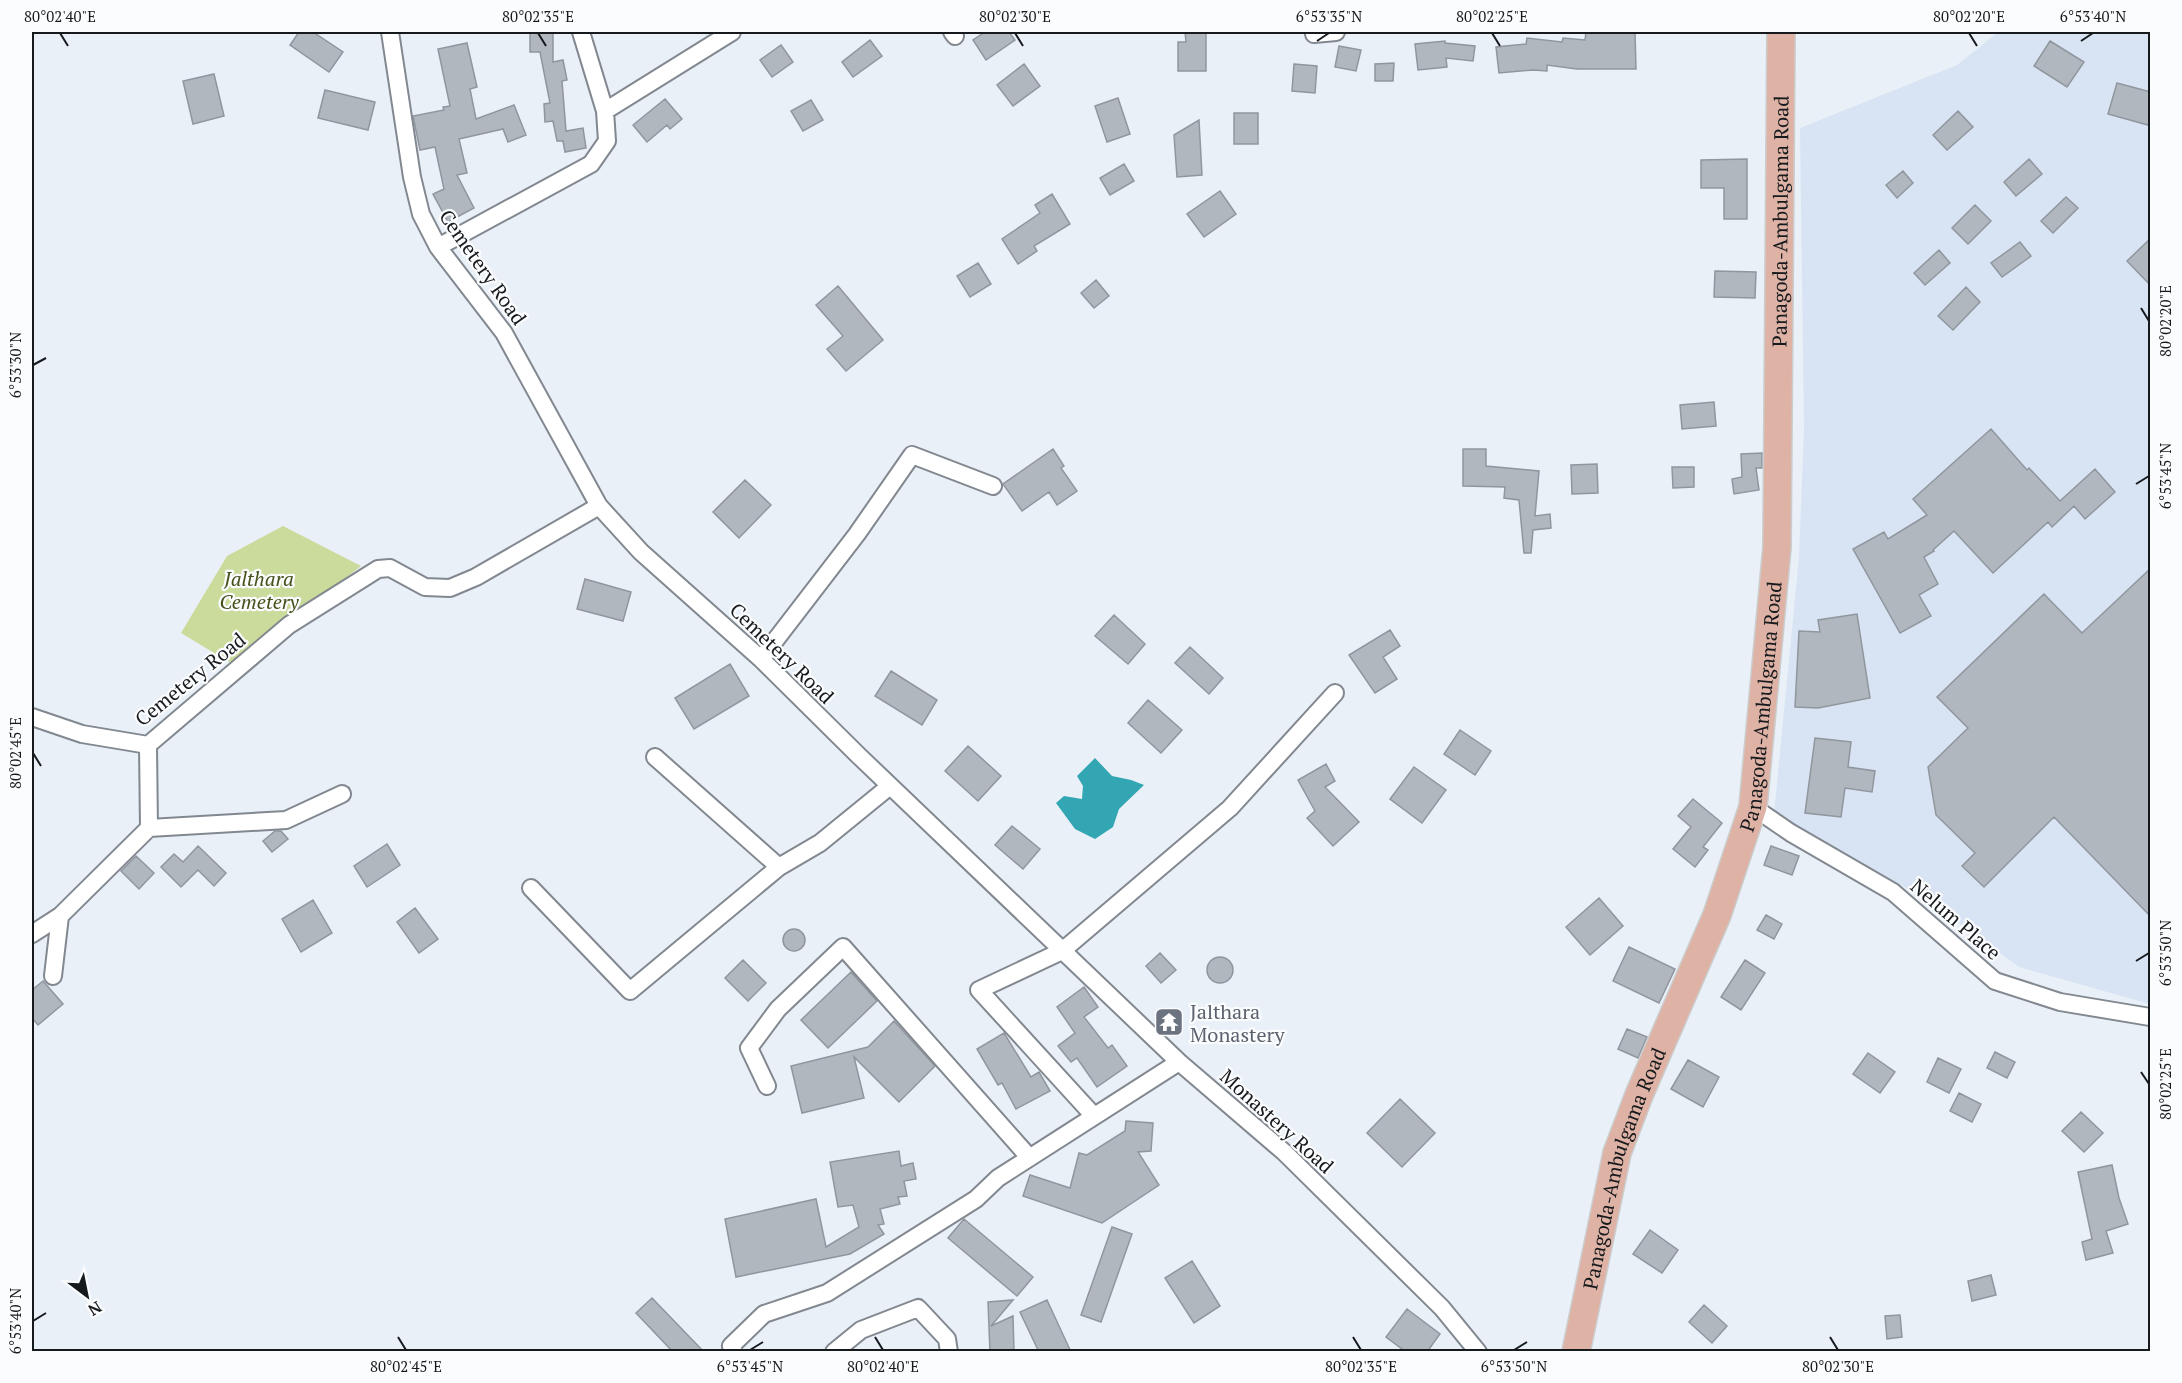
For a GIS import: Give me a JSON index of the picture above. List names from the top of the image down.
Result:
{
  "streets": {
    "main road": ["Panagoda-Ambulgama Road"],
    "street": ["Cemetery Road", "Nelum Place", "Monastery Road"]
  },
  "crossings": [
    ["Panagoda-Ambulgama Road", "Nelum Place"],
    ["Cemetery Road", "Monastery Road"]
  ],
  "parks": ["Jalthara Cemetery"],
  "places": {
    "temple": ["Jalthara Monastery"]
  },
  "north": "bottom right",
  "coordinates": [
    "80°02'40\"E",
    "80°02'35\"E",
    "80°02'30\"E",
    "6°53'35\"N",
    "80°02'25\"E",
    "80°02'20\"E",
    "6°53'40\"N",
    "6°53'30\"N",
    "6°53'45\"N",
    "80°02'45\"E",
    "6°53'50\"N"
  ]
}
